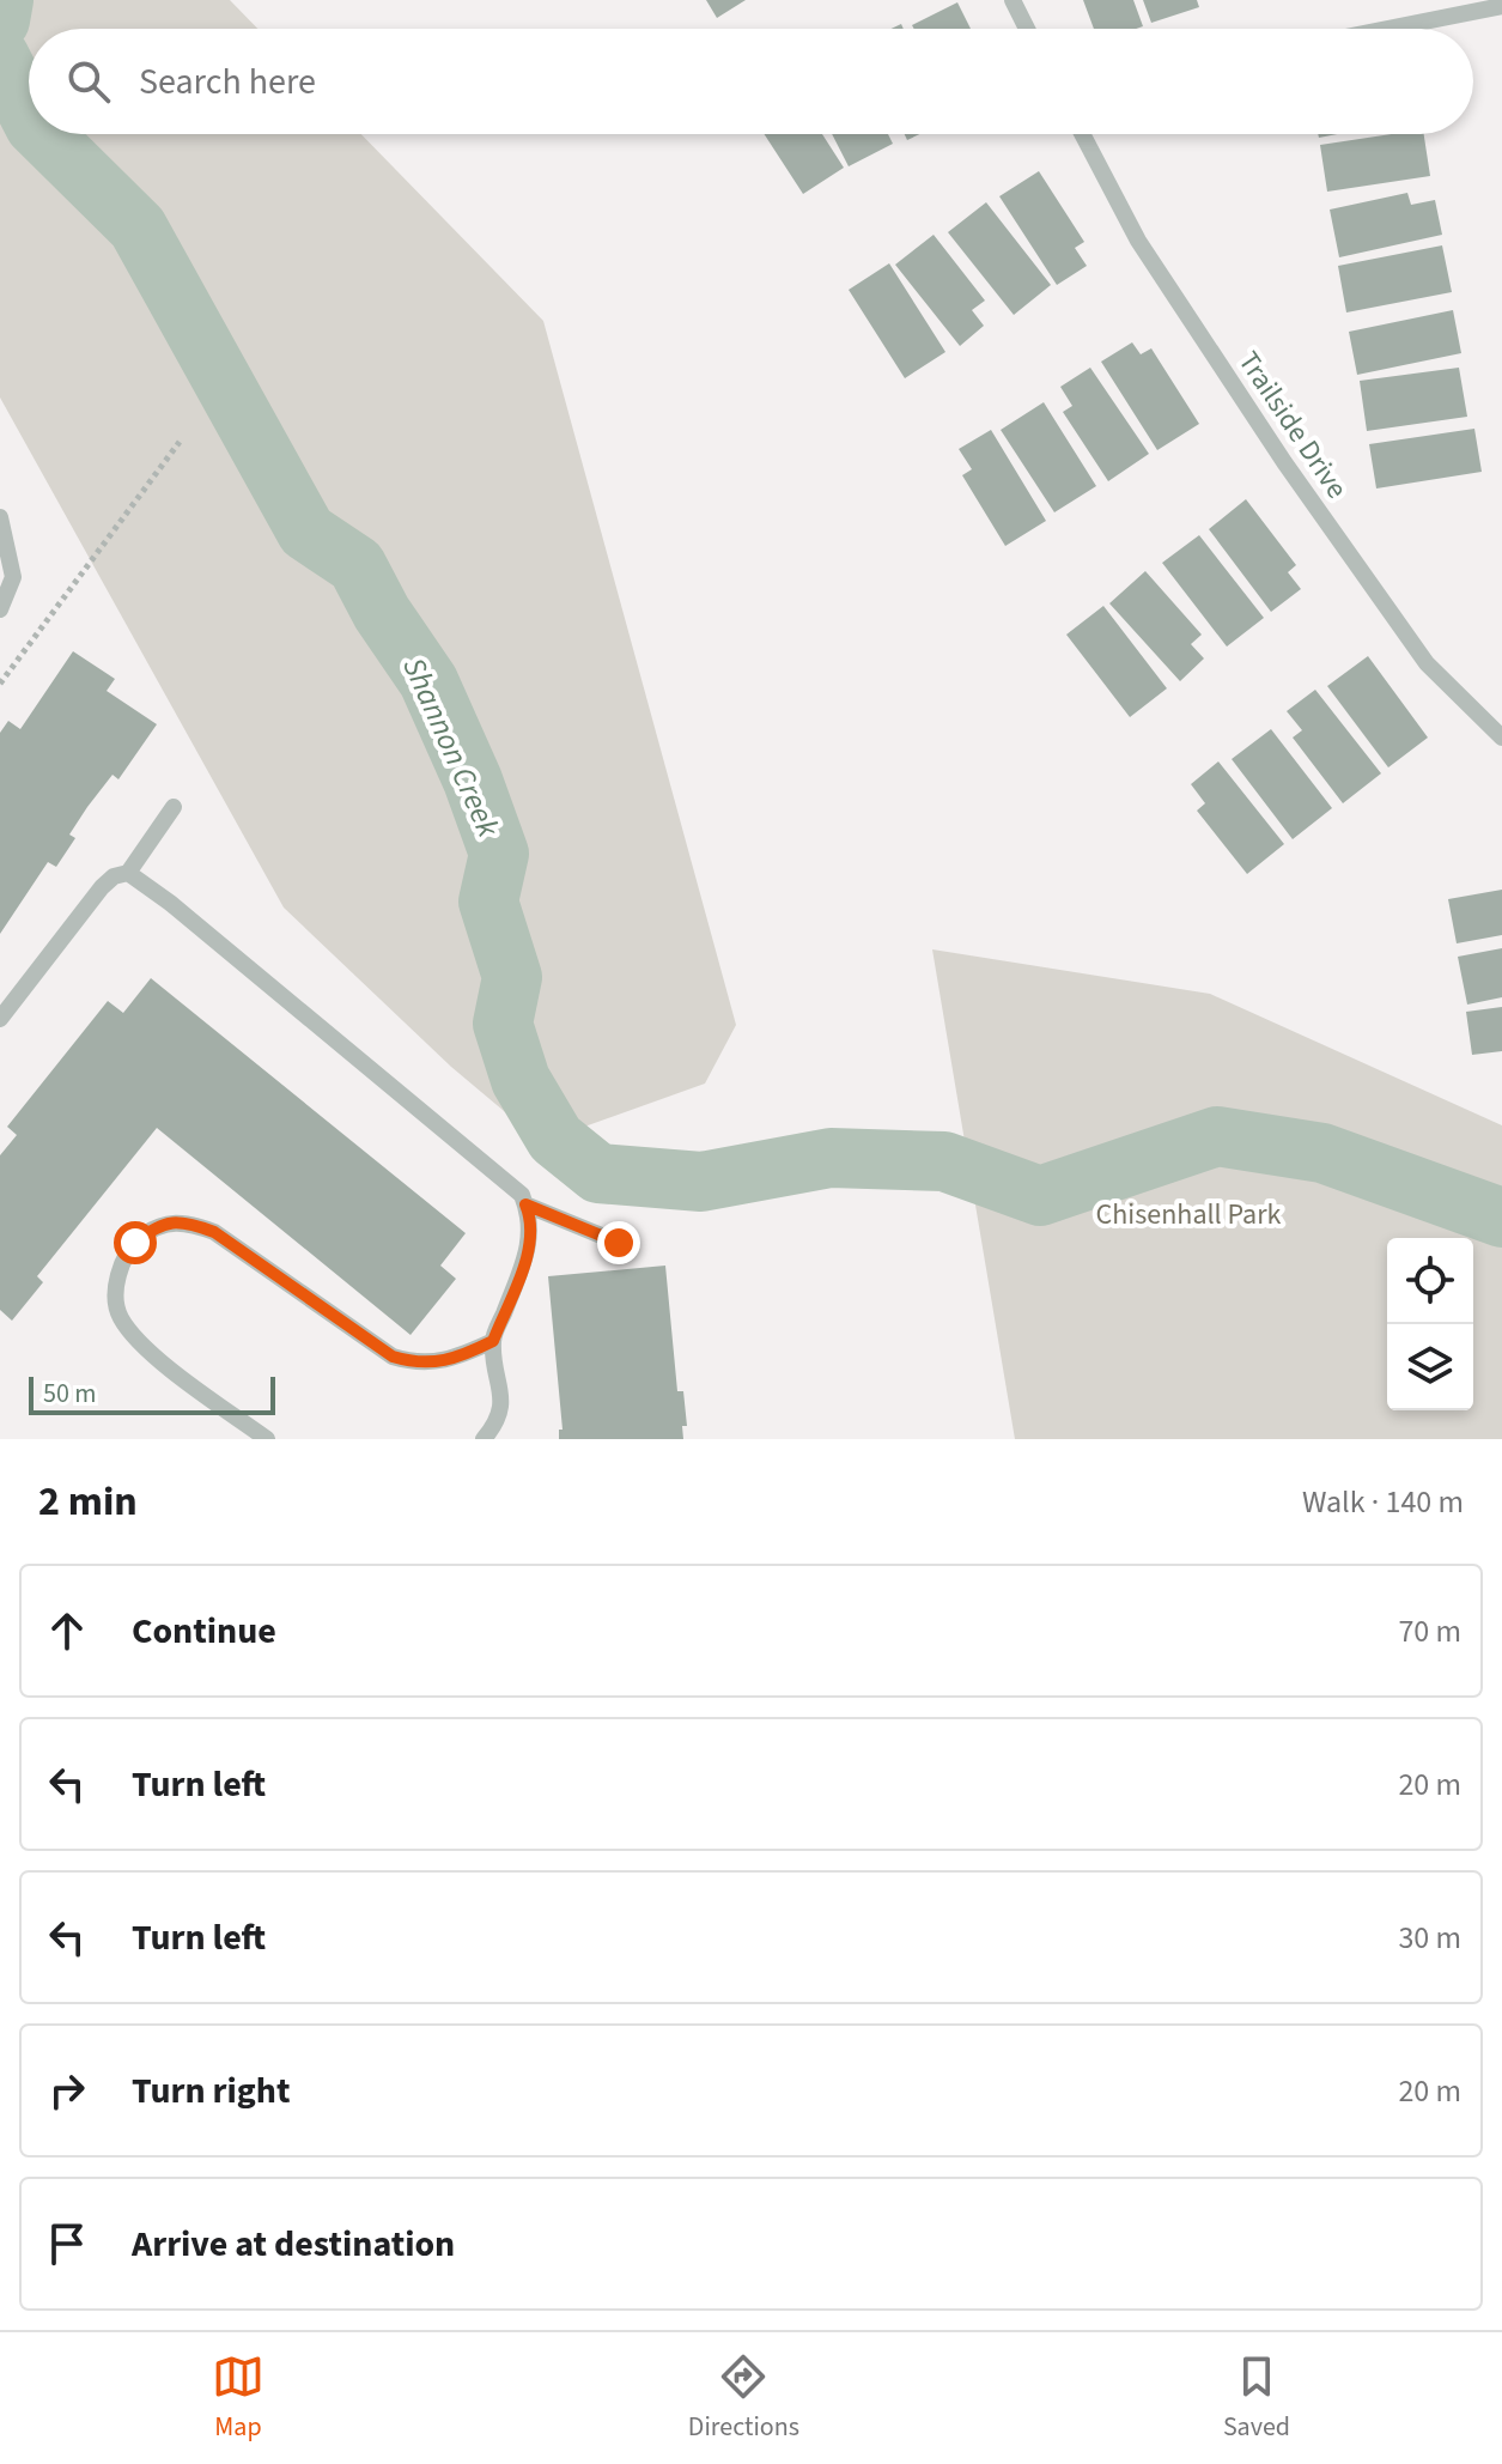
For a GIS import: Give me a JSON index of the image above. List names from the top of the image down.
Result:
{
  "streets": {
    "street": ["Trailside Drive"]
  },
  "water": ["Shannon Creek"],
  "parks": ["Chisenhall Park"],
  "scale_bar": "50 m",
  "page": {
    "search": "Search here",
    "scale": "50 m",
    "heading": ["2 min", "Walk · 140 m"],
    "list": [
      ["Continue", "70 m"],
      ["Turn left", "20 m"],
      ["Turn left", "30 m"],
      ["Turn right", "20 m"],
      "Arrive at destination"
    ],
    "nav": ["Map", "Directions", "Saved"]
  }
}
